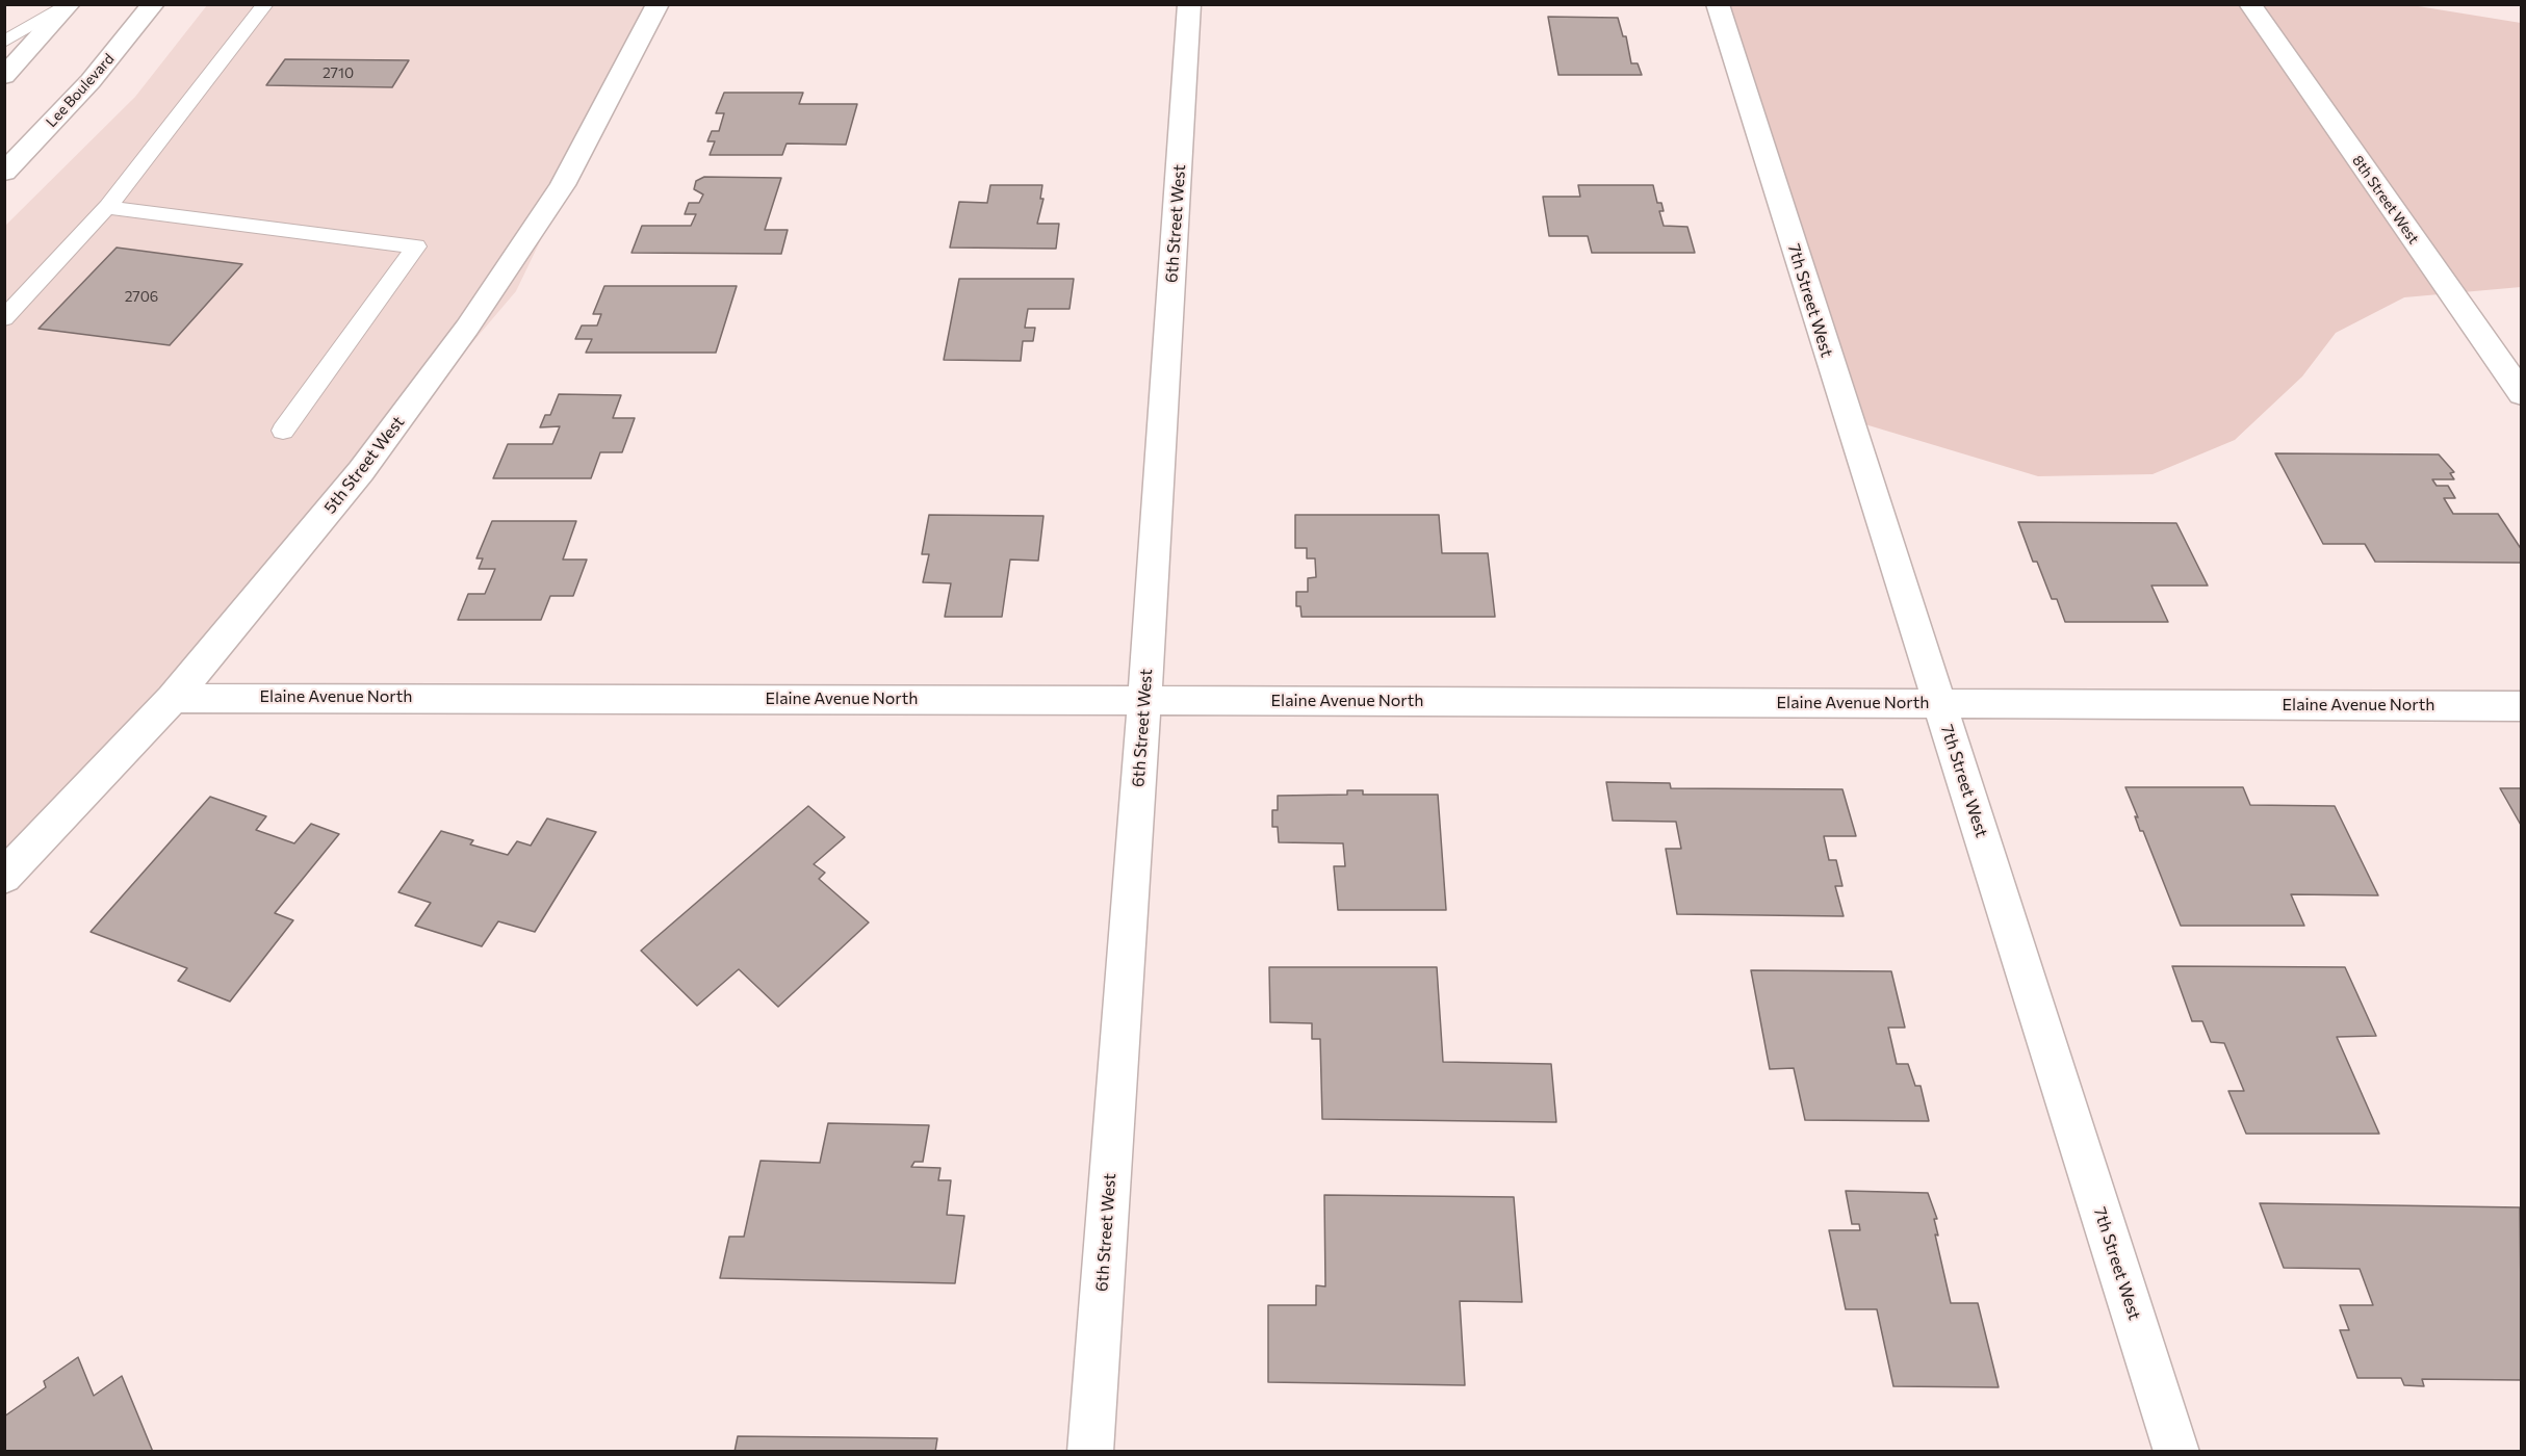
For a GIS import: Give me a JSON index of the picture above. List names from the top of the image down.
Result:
{
  "streets": {
    "street": [
      "Lee Boulevard",
      "8th Street West",
      "6th Street West",
      "7th Street West",
      "5th Street West",
      "Elaine Avenue North"
    ]
  },
  "crossings": [
    ["6th Street West", "Elaine Avenue North"],
    ["7th Street West", "Elaine Avenue North"],
    ["5th Street West", "Elaine Avenue North"]
  ],
  "house_numbers": ["2710", "2706"]
}
